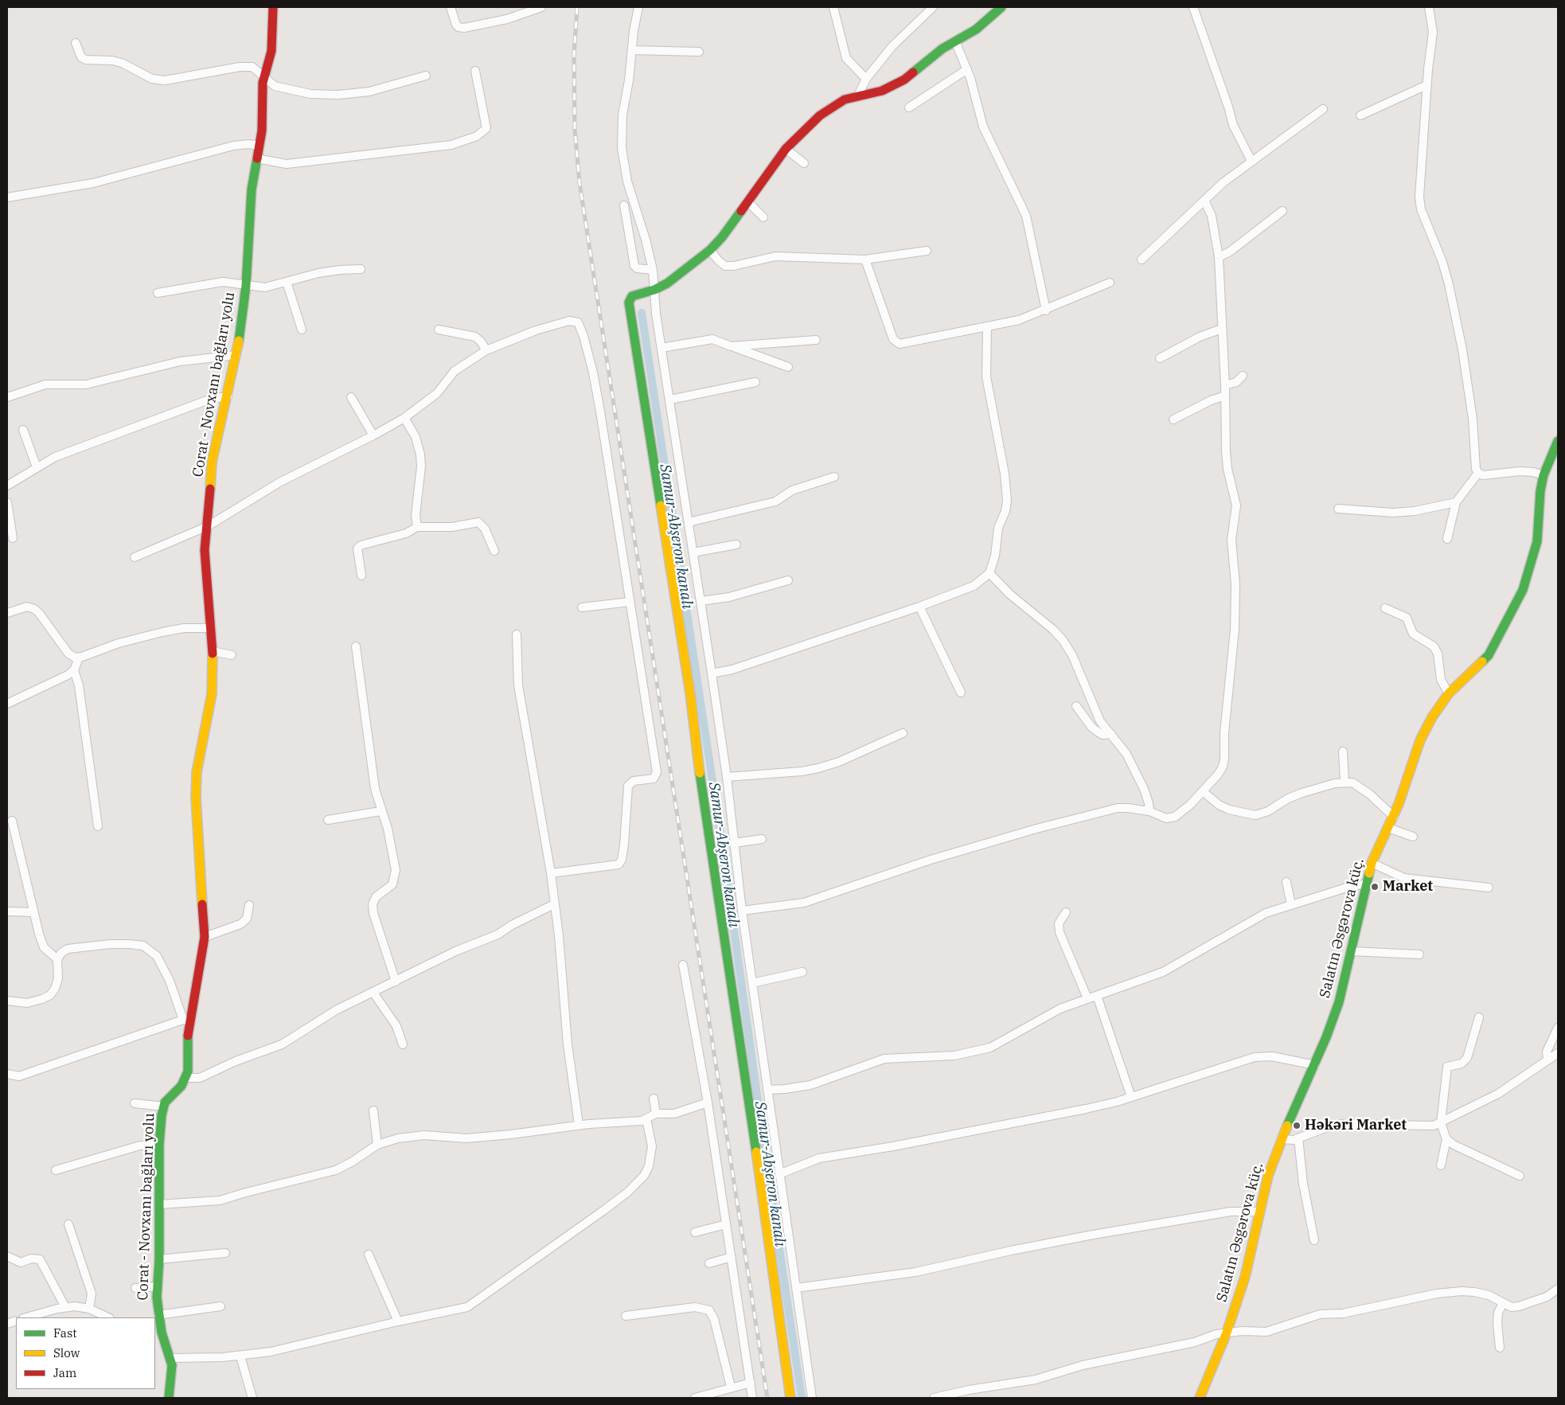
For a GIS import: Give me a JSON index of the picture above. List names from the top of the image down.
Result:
{
  "streets": {
    "street": ["Corat - Novxanı bağları yolu", "Salatın Əsgərova küç."]
  },
  "water": ["Samur-Abşeron kanalı"],
  "places": ["Market", "Həkəri Market"],
  "legend": ["Fast", "Slow", "Jam"]
}
